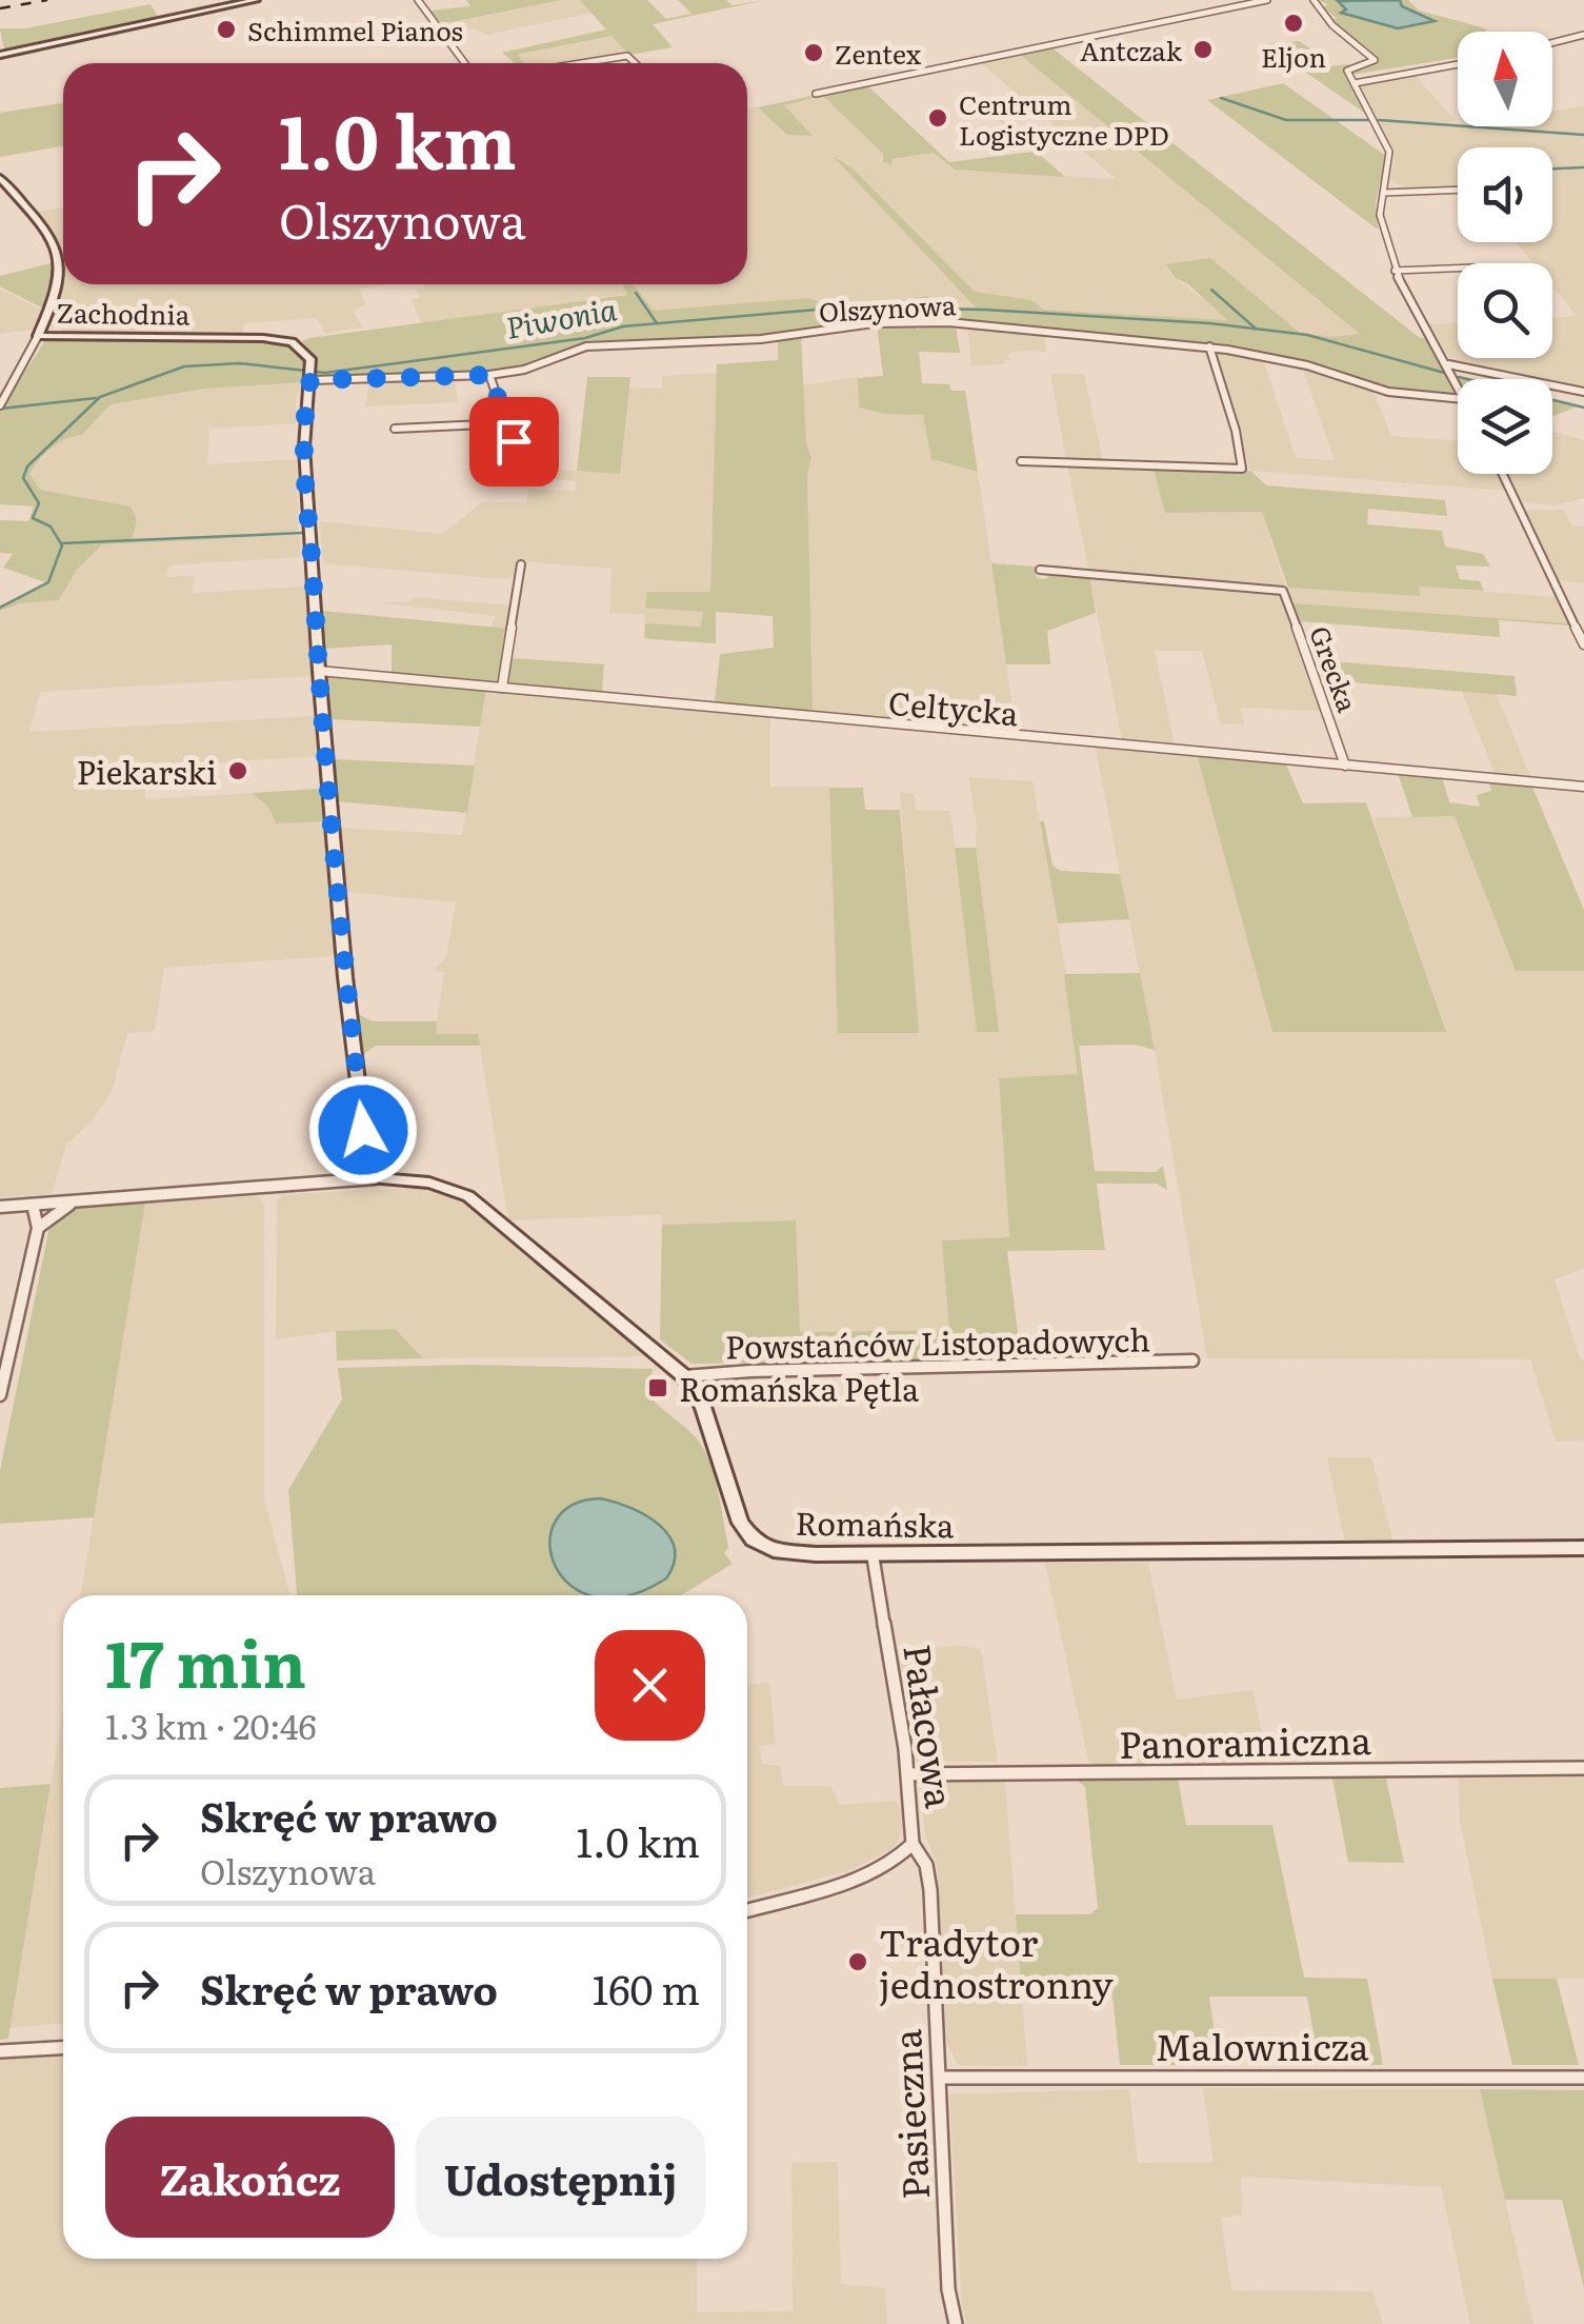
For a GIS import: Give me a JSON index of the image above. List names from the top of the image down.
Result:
{
  "streets": {
    "street": [
      "Olszynowa",
      "Zachodnia",
      "Grecka",
      "Celtycka",
      "Powstańców Listopadowych",
      "Romańska",
      "Pałacowa",
      "Panoramiczna",
      "Malownicza",
      "Pasieczna"
    ]
  },
  "crossings": [
    ["Olszynowa", "Zachodnia"],
    ["Grecka", "Celtycka"],
    ["Powstańców Listopadowych", "Romańska"],
    ["Romańska", "Pałacowa"],
    ["Pałacowa", "Panoramiczna"],
    ["Pałacowa", "Pasieczna"],
    ["Malownicza", "Pasieczna"]
  ],
  "water": ["Piwonia"],
  "places": {
    "other": [
      "Eljon",
      "Schimmel Pianos",
      "Antczak",
      "Zentex",
      "Centrum Logistyczne DPD",
      "Piekarski",
      "Tradytor jednostronny"
    ],
    "transit": ["Romańska Pętla"]
  },
  "north": "top",
  "page": {
    "turn": ["1.0 km", "Olszynowa"],
    "heading": ["17 min", "1.3 km · 20:46"],
    "list": [
      {
        "name": "Skręć w prawo",
        "note": "Olszynowa",
        "value": "1.0 km"
      },
      {
        "name": "Skręć w prawo",
        "value": "160 m"
      }
    ],
    "buttons": ["Zakończ", "Udostępnij"]
  }
}
